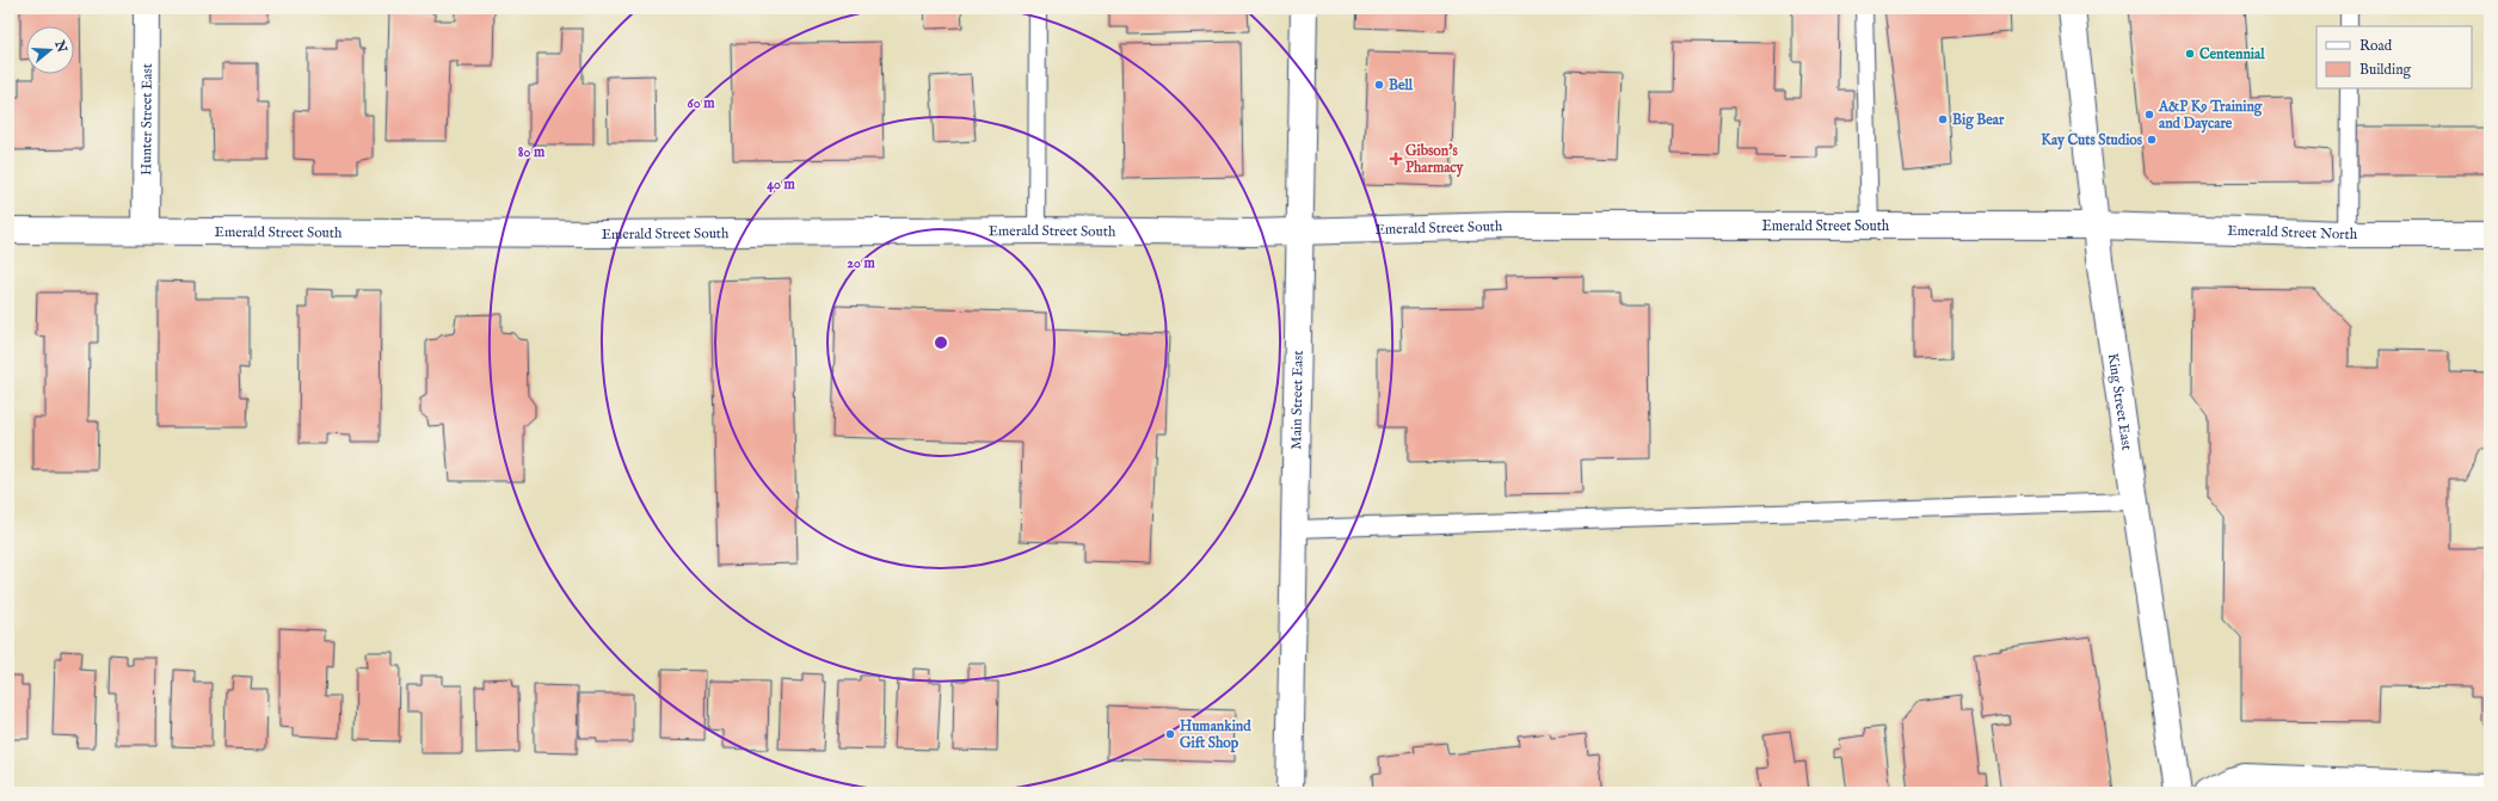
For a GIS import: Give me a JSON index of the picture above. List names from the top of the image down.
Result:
{
  "streets": {
    "street": [
      "Hunter Street East",
      "Emerald Street South",
      "Emerald Street North",
      "Main Street East",
      "King Street East"
    ]
  },
  "crossings": [
    ["Hunter Street East", "Emerald Street South"],
    ["Emerald Street South", "Emerald Street North"],
    ["Emerald Street South", "Main Street East"],
    ["Emerald Street South", "King Street East"],
    ["Emerald Street North", "King Street East"]
  ],
  "places": {
    "other": [
      "Centennial",
      "Bell",
      "A&P K9 Training and Daycare",
      "Big Bear",
      "Kay Cuts Studios",
      "Humankind Gift Shop"
    ],
    "health": ["Gibson's Pharmacy"]
  },
  "legend": ["Road", "Building"],
  "north": "right",
  "rings": [
    "60 m",
    "80 m",
    "40 m",
    "20 m"
  ]
}
